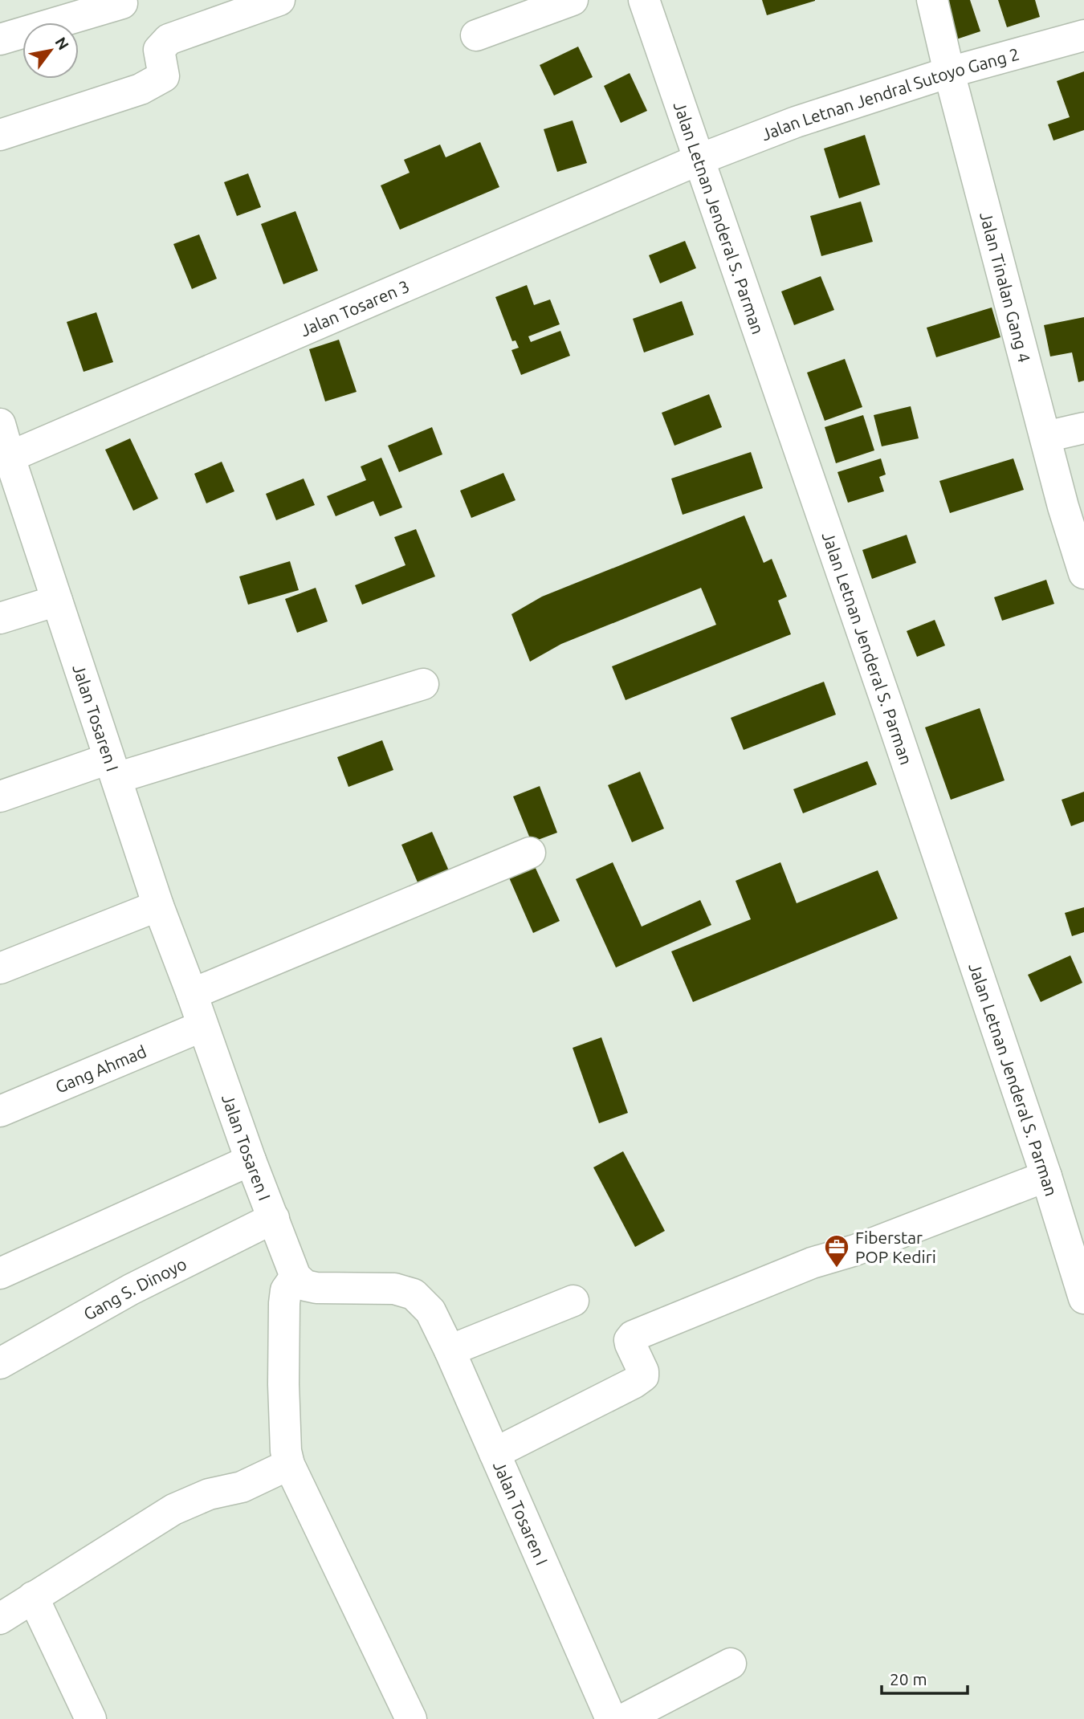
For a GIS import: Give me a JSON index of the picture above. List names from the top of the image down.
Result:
{
  "streets": {
    "street": [
      "Jalan Letnan Jendral Sutoyo Gang 2",
      "Jalan Letnan Jenderal S. Parman",
      "Jalan Tinalan Gang 4",
      "Jalan Tosaren 3",
      "Jalan Tosaren I",
      "Gang Ahmad",
      "Gang S. Dinoyo"
    ]
  },
  "crossings": [
    ["Jalan Letnan Jendral Sutoyo Gang 2", "Jalan Letnan Jenderal S. Parman"],
    ["Jalan Letnan Jendral Sutoyo Gang 2", "Jalan Tinalan Gang 4"],
    ["Jalan Letnan Jendral Sutoyo Gang 2", "Jalan Tosaren 3"],
    ["Jalan Letnan Jenderal S. Parman", "Jalan Tosaren 3"],
    ["Jalan Tosaren 3", "Jalan Tosaren I"],
    ["Jalan Tosaren I", "Gang Ahmad"],
    ["Jalan Tosaren I", "Gang S. Dinoyo"]
  ],
  "places": {
    "office": ["Fiberstar POP Kediri"]
  },
  "scale_bar": "20 m",
  "north": "top right"
}
